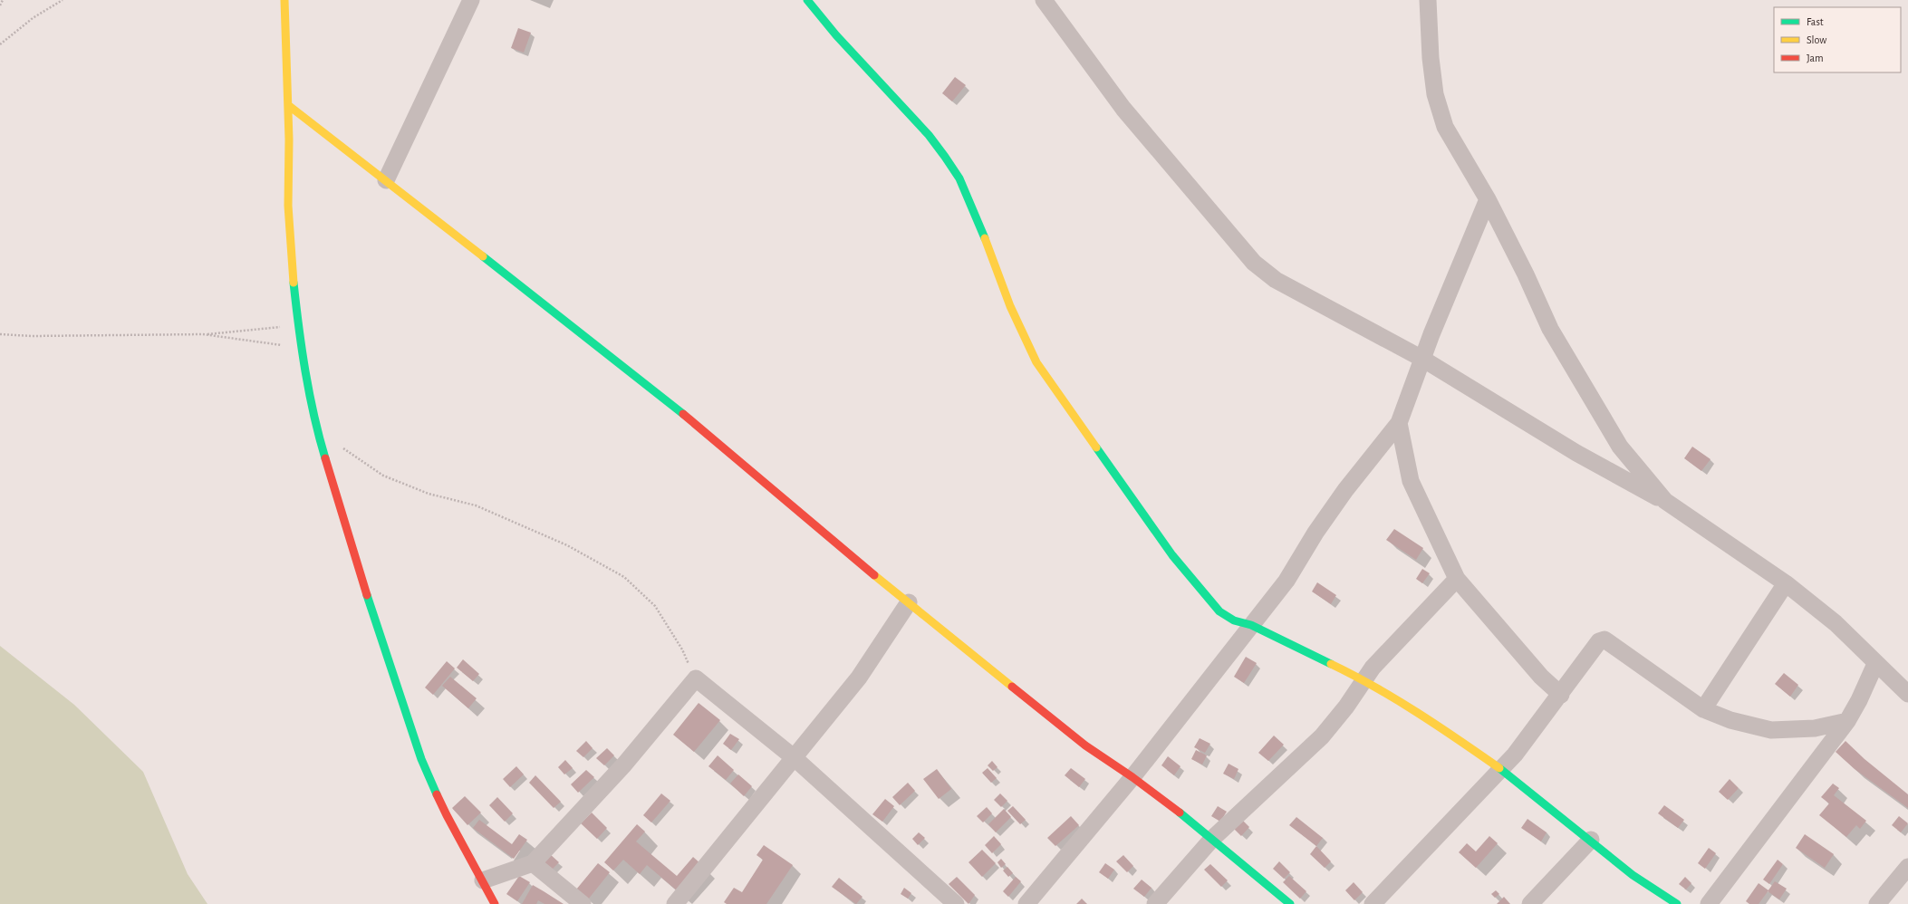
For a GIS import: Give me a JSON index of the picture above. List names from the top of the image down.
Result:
{
  "legend": ["Fast", "Slow", "Jam"]
}
